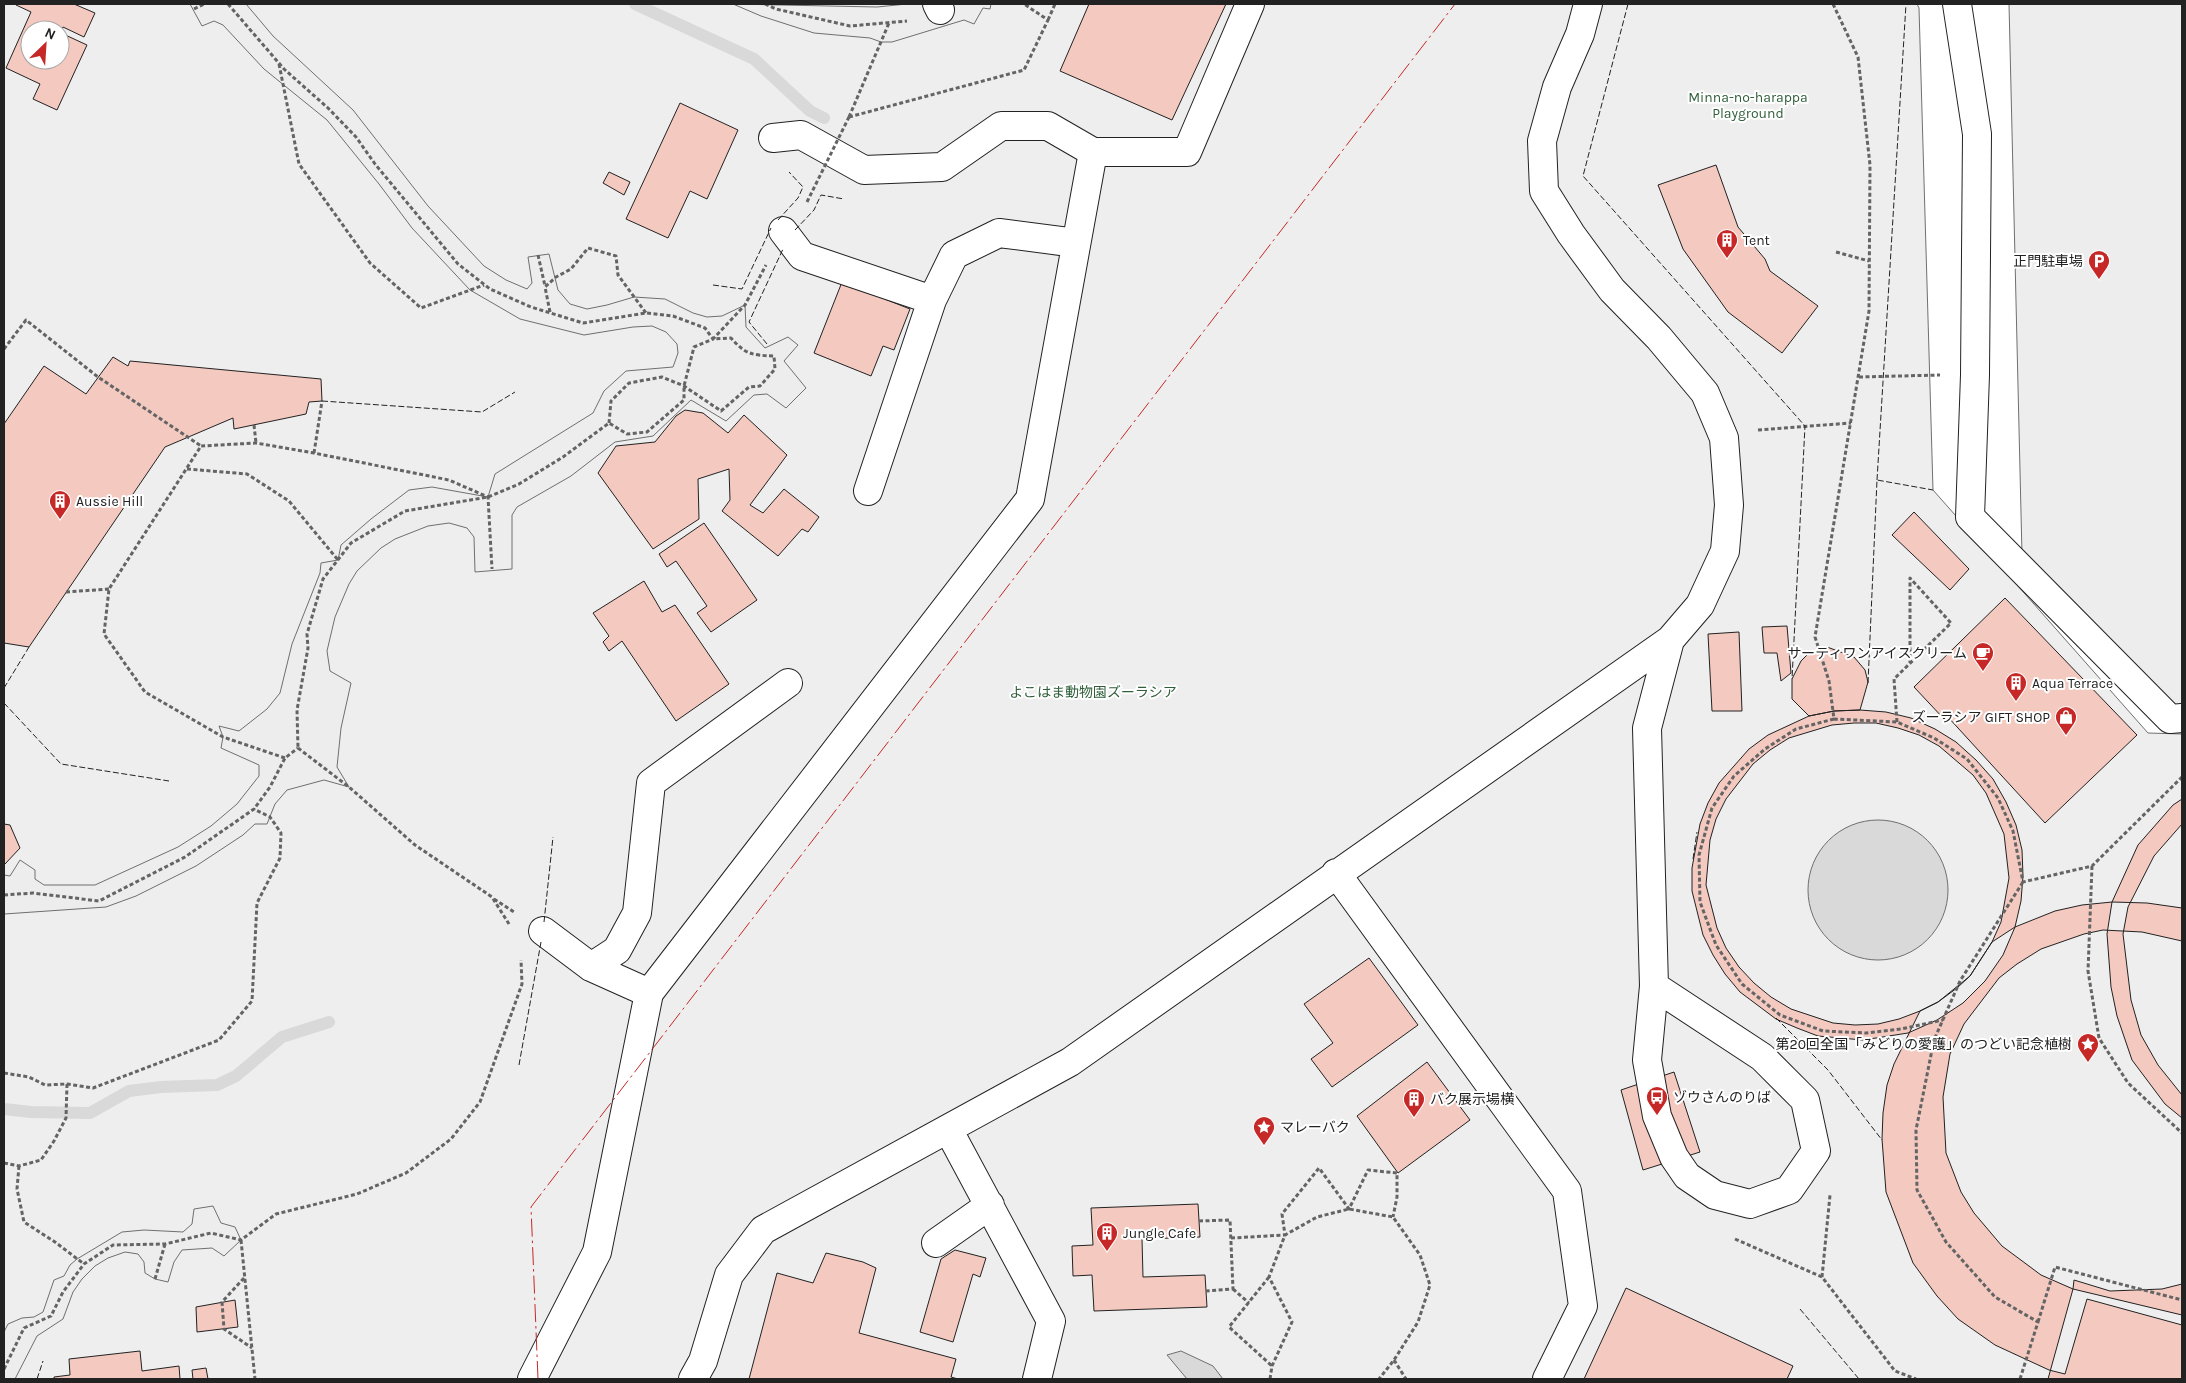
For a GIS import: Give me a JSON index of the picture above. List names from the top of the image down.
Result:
{
  "parks": ["Minna-no-harappa Playground", "よこはま動物園ズーラシア"],
  "places": {
    "building": [
      "Tent",
      "Aussie Hill",
      "Aqua Terrace",
      "バク展示場横",
      "Jungle Cafe"
    ],
    "parking": ["正門駐車場"],
    "cafe": ["サーティワンアイスクリーム"],
    "shop": ["ズーラシア GIFT SHOP"],
    "place": ["第20回全国「みどりの愛護」のつどい記念植樹", "マレーバク"],
    "bus stop": ["ゾウさんのりば"]
  },
  "north": "top right"
}
